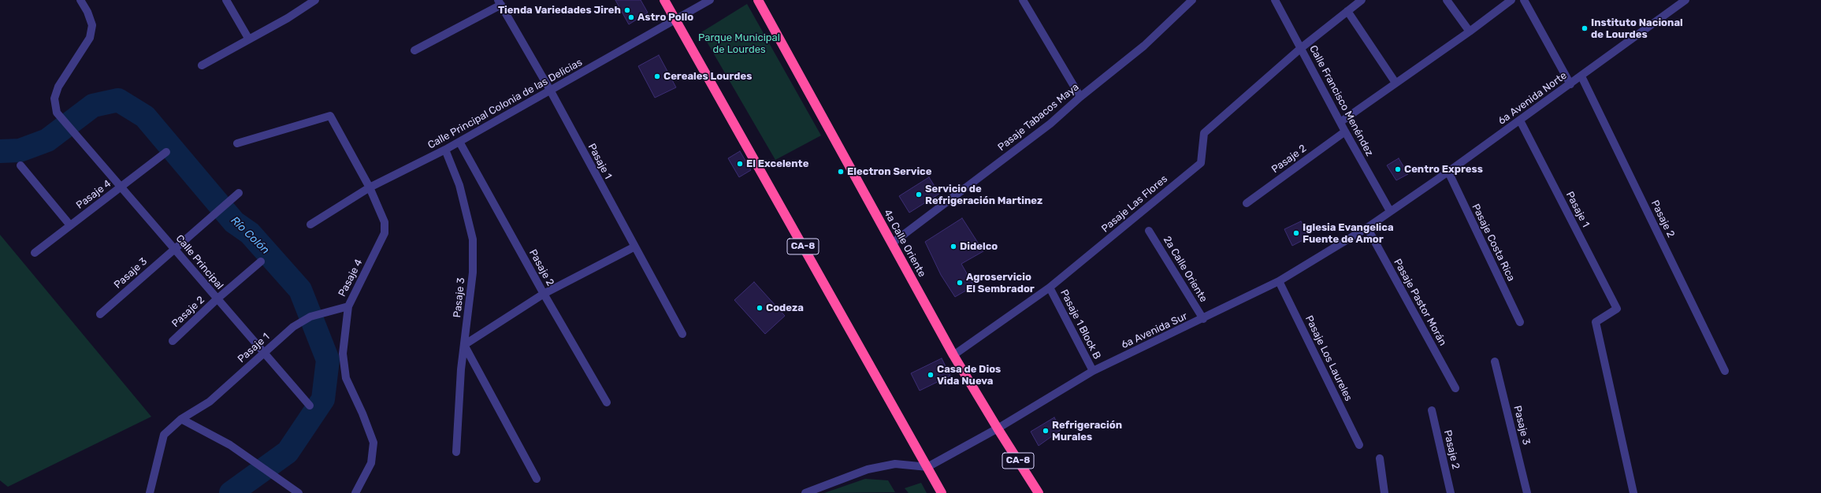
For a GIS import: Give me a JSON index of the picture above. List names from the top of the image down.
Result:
{
  "streets": {
    "highway": ["4a Calle Oriente", "CA-8"],
    "street": [
      "6a Avenida Norte",
      "Calle Francisco Menéndez",
      "Calle Principal Colonia de las Delicias",
      "Pasaje Tabacos Maya",
      "Pasaje 2",
      "Pasaje 1",
      "Pasaje 4",
      "Pasaje Las Flores",
      "Pasaje Costa Rica",
      "Calle Principal",
      "2a Calle Oriente",
      "Pasaje 3",
      "Pasaje Pastor Morán",
      "Pasaje 1 Block B",
      "6a Avenida Sur",
      "Pasaje Los Laureles"
    ]
  },
  "crossings": [
    ["6a Avenida Norte", "Calle Francisco Menéndez"],
    ["6a Avenida Norte", "Pasaje 2"],
    ["6a Avenida Norte", "Pasaje 1"],
    ["6a Avenida Norte", "Pasaje Costa Rica"],
    ["6a Avenida Norte", "6a Avenida Sur"],
    ["Calle Francisco Menéndez", "Pasaje 2"],
    ["Calle Francisco Menéndez", "Pasaje Las Flores"],
    ["Calle Francisco Menéndez", "6a Avenida Sur"],
    ["Calle Principal Colonia de las Delicias", "Pasaje 2"],
    ["Calle Principal Colonia de las Delicias", "Pasaje 1"],
    ["Calle Principal Colonia de las Delicias", "Pasaje 4"],
    ["Calle Principal Colonia de las Delicias", "CA-8"],
    ["Calle Principal Colonia de las Delicias", "Pasaje 3"],
    ["Pasaje Tabacos Maya", "4a Calle Oriente"],
    ["Pasaje 2", "Calle Principal"],
    ["Pasaje 1", "Pasaje 4"],
    ["Pasaje 1", "Calle Principal"],
    ["Pasaje 4", "Calle Principal"],
    ["Pasaje Las Flores", "4a Calle Oriente"],
    ["Pasaje Las Flores", "Pasaje 1 Block B"],
    ["4a Calle Oriente", "6a Avenida Sur"],
    ["CA-8", "6a Avenida Sur"],
    ["Calle Principal", "Pasaje 3"],
    ["2a Calle Oriente", "6a Avenida Sur"],
    ["Pasaje Pastor Morán", "6a Avenida Sur"],
    ["Pasaje 1 Block B", "6a Avenida Sur"],
    ["6a Avenida Sur", "Pasaje Los Laureles"]
  ],
  "water": ["Río Colón"],
  "parks": ["Parque Municipal de Lourdes"],
  "places": [
    "Tienda Variedades Jireh",
    "Astro Pollo",
    "Instituto Nacional de Lourdes",
    "Cereales Lourdes",
    "El Excelente",
    "Centro Express",
    "Electron Service",
    "Servicio de Refrigeración Martinez",
    "Iglesia Evangelica Fuente de Amor",
    "Didelco",
    "Agroservicio El Sembrador",
    "Codeza",
    "Casa de Dios Vida Nueva",
    "Refrigeración Murales"
  ]
}
